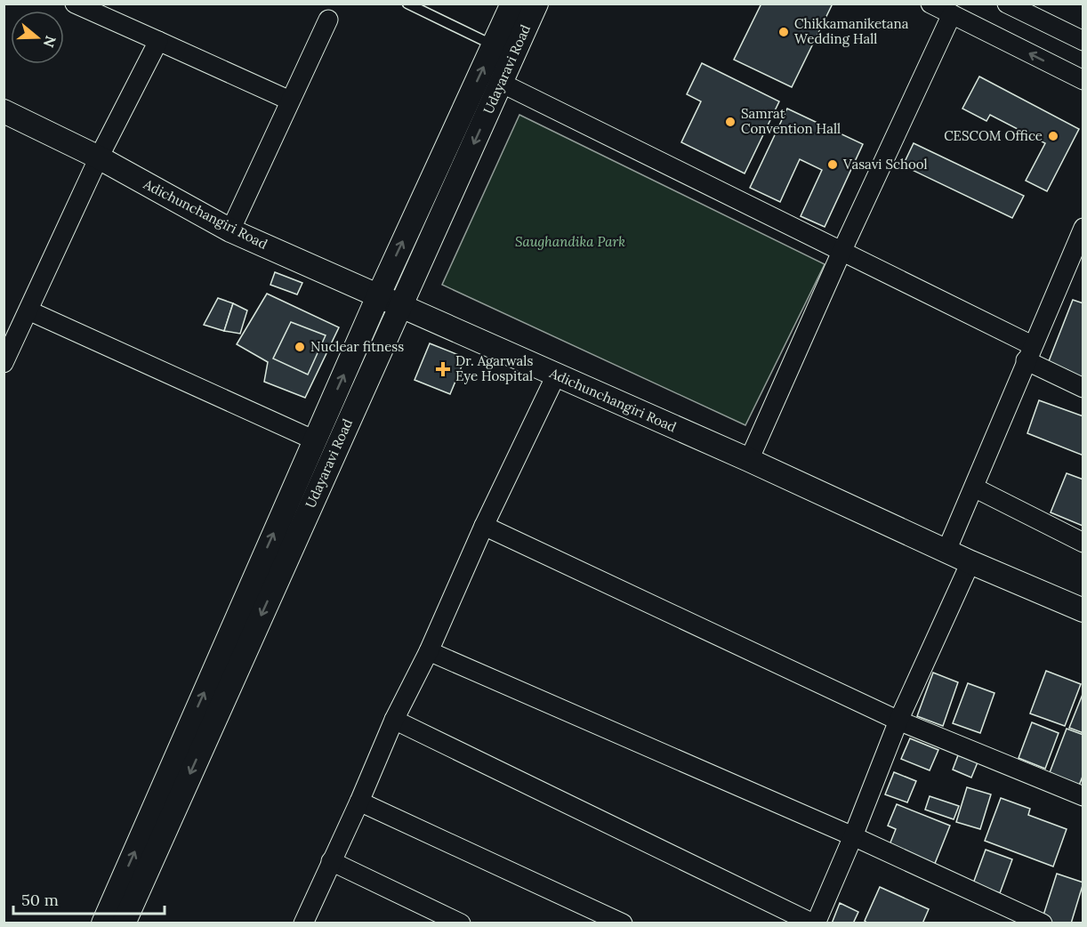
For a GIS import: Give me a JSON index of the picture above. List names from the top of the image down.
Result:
{
  "streets": {
    "street": ["Udayaravi Road", "Adichunchangiri Road"]
  },
  "crossings": [
    ["Udayaravi Road", "Adichunchangiri Road"]
  ],
  "parks": ["Saughandika Park"],
  "places": {
    "other": [
      "Chikkamaniketana Wedding Hall",
      "Samrat Convention Hall",
      "CESCOM Office",
      "Vasavi School",
      "Nuclear fitness"
    ],
    "health": ["Dr. Agarwals Eye Hospital"]
  },
  "scale_bar": "50 m",
  "north": "right"
}
